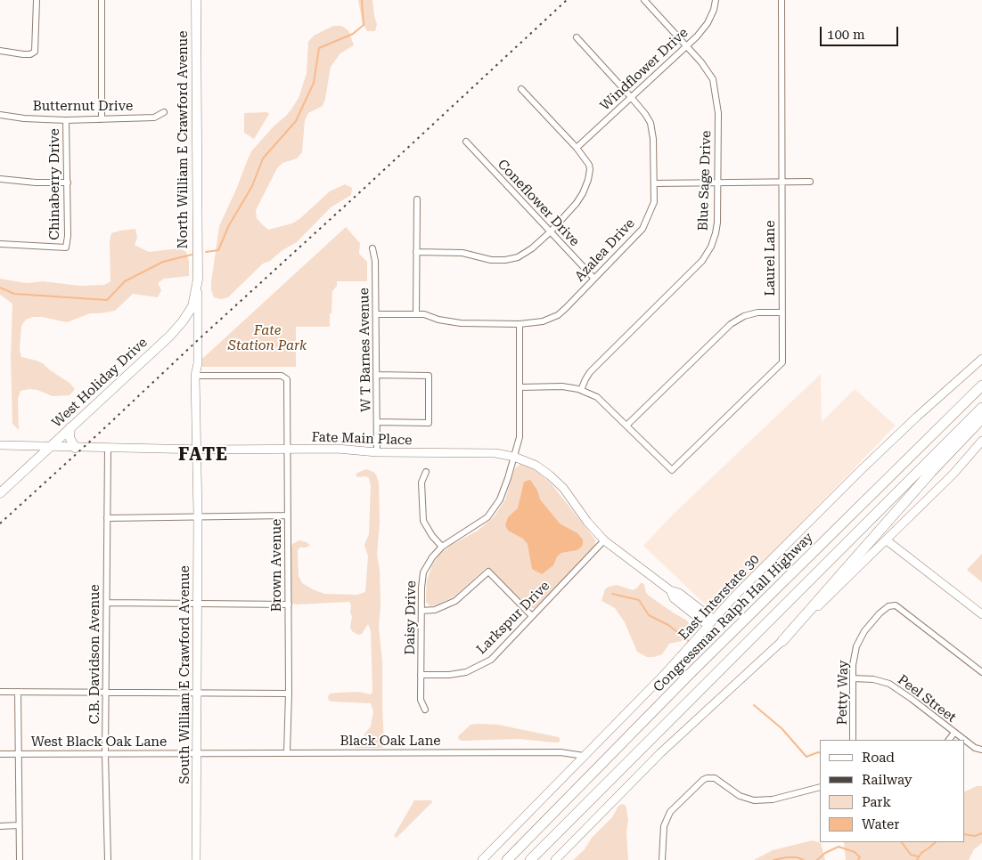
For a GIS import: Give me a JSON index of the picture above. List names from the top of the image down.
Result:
{
  "streets": {
    "highway": ["Congressman Ralph Hall Highway"],
    "main road": [
      "North William E Crawford Avenue",
      "West Holiday Drive",
      "Fate Main Place",
      "East Interstate 30",
      "South William E Crawford Avenue"
    ],
    "street": [
      "Windflower Drive",
      "Butternut Drive",
      "Blue Sage Drive",
      "Chinaberry Drive",
      "Coneflower Drive",
      "Azalea Drive",
      "Laurel Lane",
      "W T Barnes Avenue",
      "Brown Avenue",
      "Daisy Drive",
      "Larkspur Drive",
      "C.B. Davidson Avenue",
      "Petty Way",
      "Peel Street",
      "Black Oak Lane",
      "West Black Oak Lane"
    ]
  },
  "crossings": [
    ["Windflower Drive", "Blue Sage Drive"],
    ["Windflower Drive", "Azalea Drive"],
    ["Butternut Drive", "Chinaberry Drive"],
    ["North William E Crawford Avenue", "West Holiday Drive"],
    ["North William E Crawford Avenue", "South William E Crawford Avenue"],
    ["Coneflower Drive", "Azalea Drive"],
    ["Azalea Drive", "W T Barnes Avenue"],
    ["Azalea Drive", "Daisy Drive"],
    ["W T Barnes Avenue", "Fate Main Place"],
    ["West Holiday Drive", "Fate Main Place"],
    ["West Holiday Drive", "South William E Crawford Avenue"],
    ["Fate Main Place", "Brown Avenue"],
    ["Fate Main Place", "East Interstate 30"],
    ["Fate Main Place", "Daisy Drive"],
    ["Fate Main Place", "Larkspur Drive"],
    ["Fate Main Place", "C.B. Davidson Avenue"],
    ["Fate Main Place", "South William E Crawford Avenue"],
    ["Brown Avenue", "South William E Crawford Avenue"],
    ["Brown Avenue", "Black Oak Lane"],
    ["East Interstate 30", "Black Oak Lane"],
    ["Daisy Drive", "Larkspur Drive"],
    ["C.B. Davidson Avenue", "West Black Oak Lane"],
    ["South William E Crawford Avenue", "Black Oak Lane"],
    ["South William E Crawford Avenue", "West Black Oak Lane"],
    ["Petty Way", "Peel Street"],
    ["Black Oak Lane", "West Black Oak Lane"]
  ],
  "districts": ["FATE"],
  "parks": ["Fate Station Park"],
  "legend": [
    "Road",
    "Railway",
    "Park",
    "Water"
  ],
  "scale_bar": "100 m"
}
